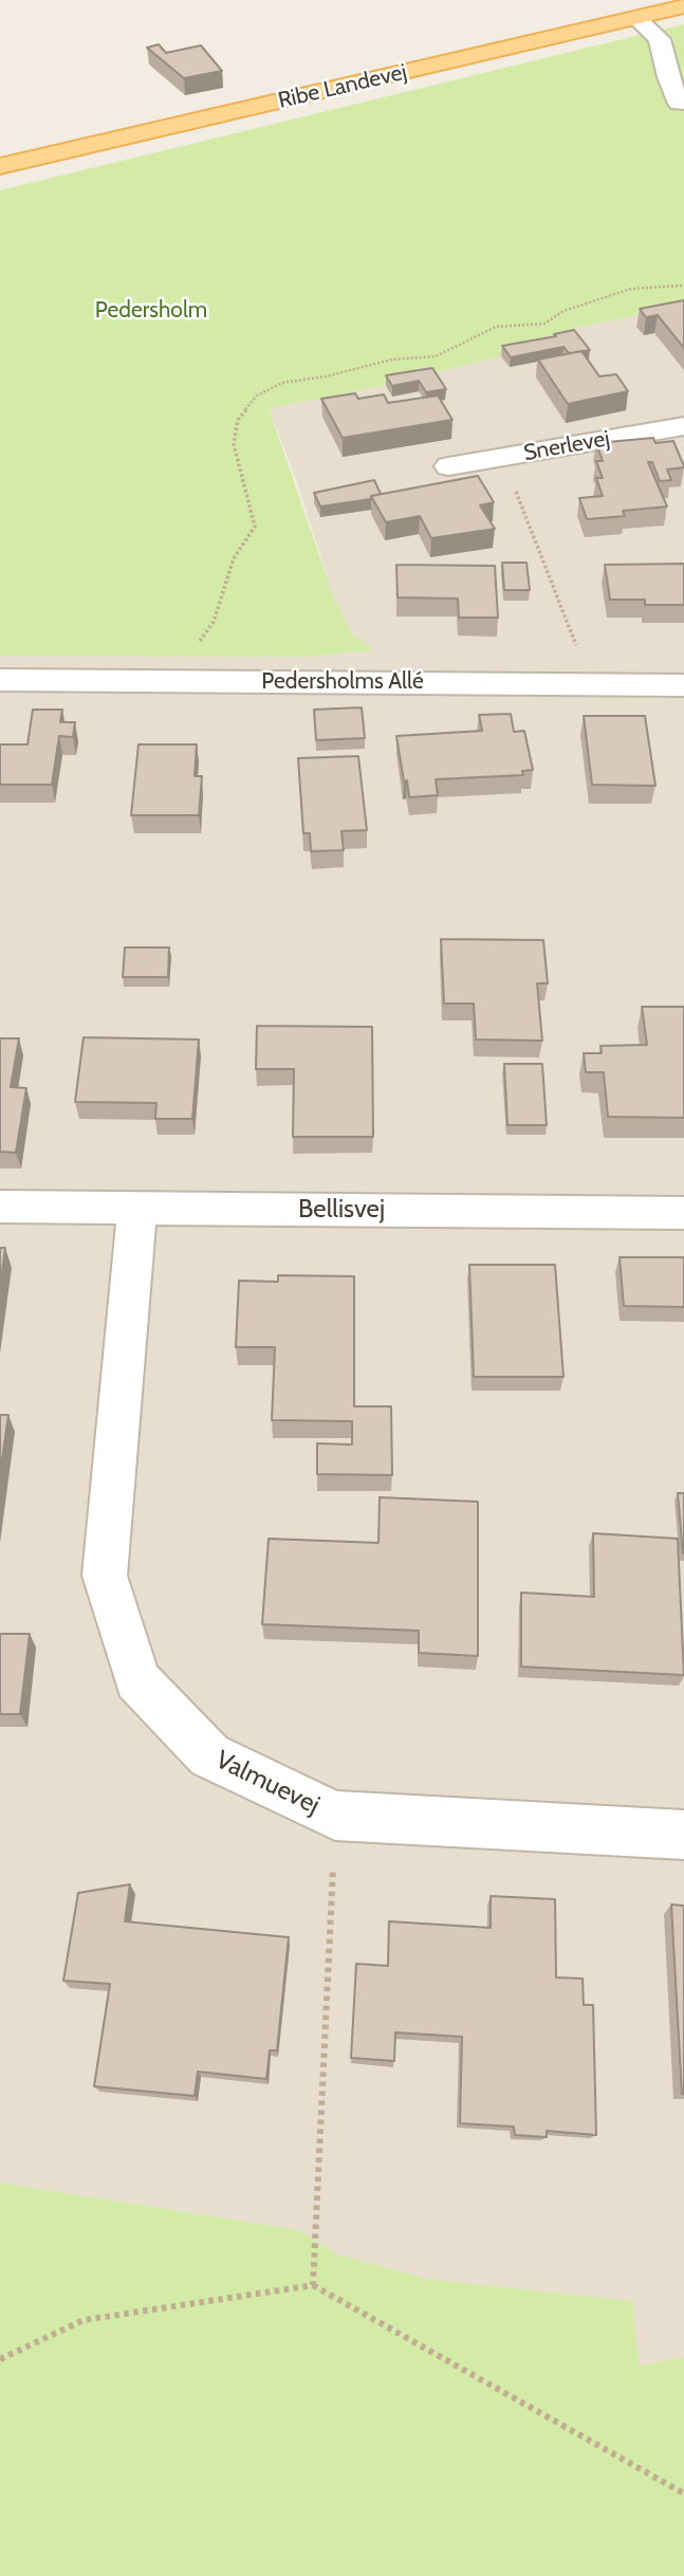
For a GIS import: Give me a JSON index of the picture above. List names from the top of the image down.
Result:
{
  "streets": {
    "main road": ["Ribe Landevej"],
    "street": [
      "Snerlevej",
      "Pedersholms Allé",
      "Bellisvej",
      "Valmuevej"
    ]
  },
  "crossings": [
    ["Bellisvej", "Valmuevej"]
  ],
  "parks": ["Pedersholm"]
}
